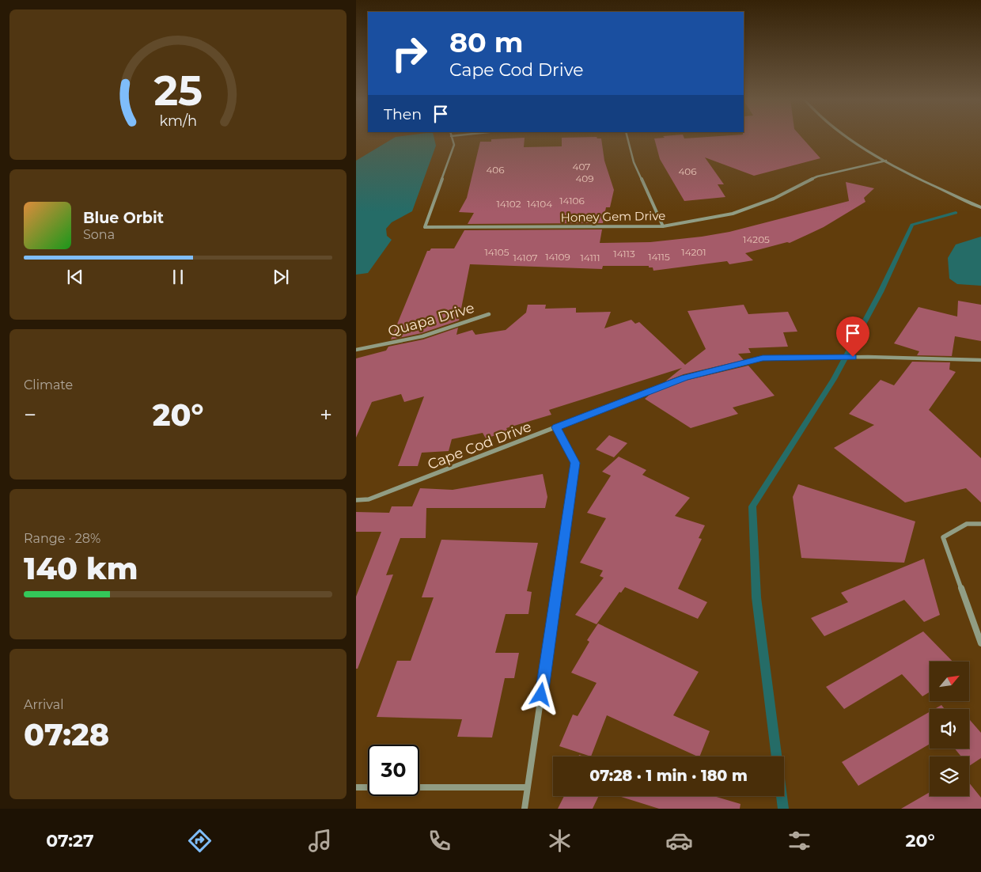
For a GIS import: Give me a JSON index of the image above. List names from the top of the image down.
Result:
{
  "streets": {
    "street": ["Honey Gem Drive", "Quapa Drive", "Cape Cod Drive"]
  },
  "house_numbers": [
    "407",
    "406",
    "406",
    "409",
    "14106",
    "14102",
    "14104",
    "14205",
    "14105",
    "14201",
    "14113",
    "14109",
    "14115",
    "14107",
    "14111"
  ],
  "north": "top right",
  "page": {
    "turn": ["80 m", "Cape Cod Drive"],
    "then": "Then",
    "song": ["Blue Orbit", "Sona"],
    "tile": [
      "Climate",
      ["Range · 28%", "140 km"],
      ["Arrival", "07:28"]
    ],
    "heat": ["−", "20°", "+"],
    "limit": "30",
    "trip": "07:28 · 1 min · 180 m",
    "tabs": ["07:27", "20°"],
    "gauge": ["25", "km/h"]
  }
}
